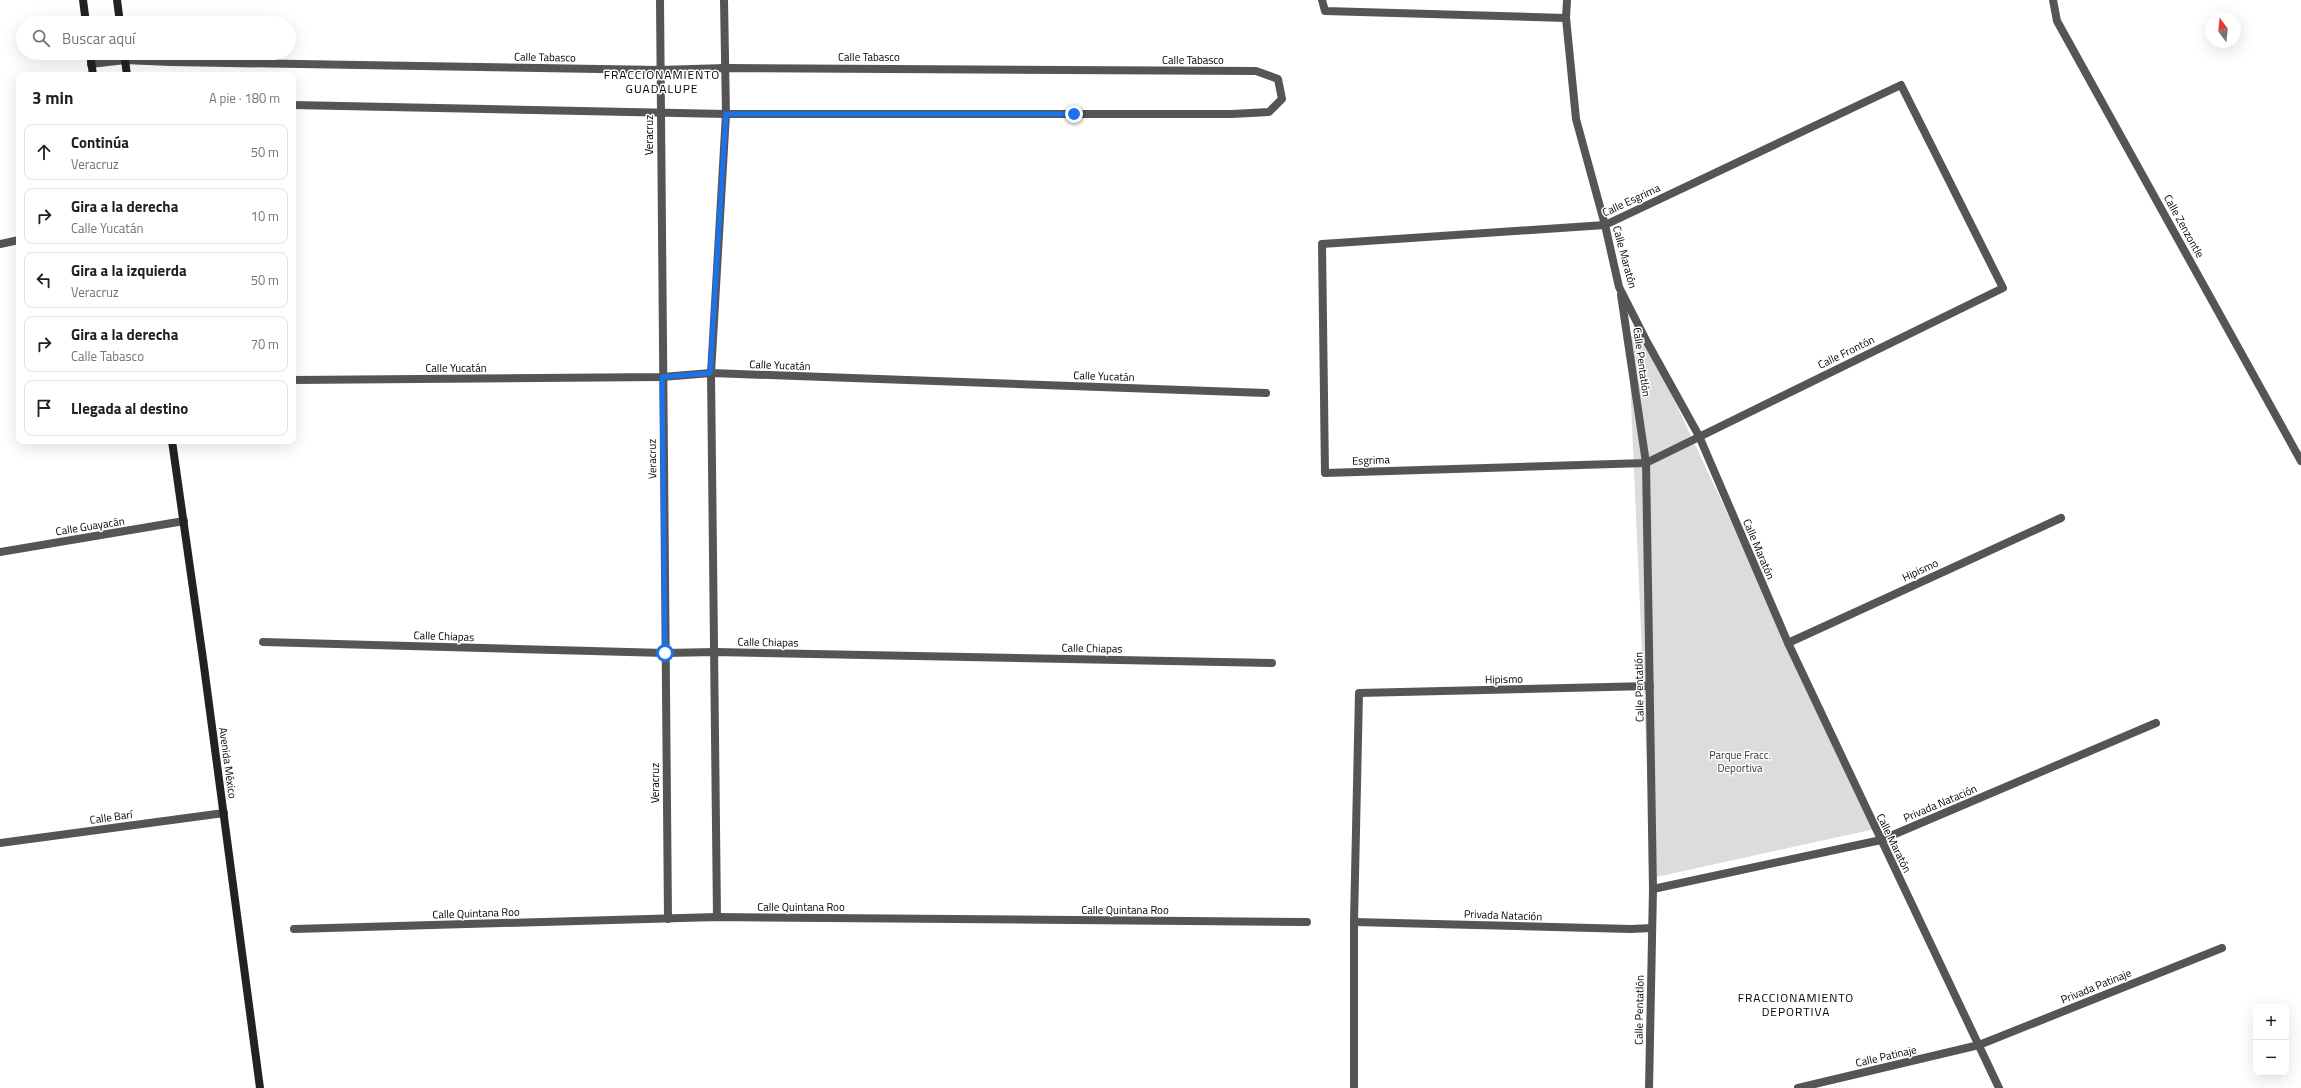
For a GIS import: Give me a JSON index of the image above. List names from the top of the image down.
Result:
{
  "streets": {
    "main road": ["Avenida México"],
    "street": [
      "Calle Tabasco",
      "Veracruz",
      "Calle Esgrima",
      "Calle Zenzontle",
      "Calle Maratón",
      "Calle Frontón",
      "Calle Pentatlón",
      "Calle Yucatán",
      "Esgrima",
      "Calle Guayacán",
      "Hipismo",
      "Calle Chiapas",
      "Privada Natación",
      "Calle Barí",
      "Calle Quintana Roo",
      "Privada Patinaje",
      "Calle Patinaje"
    ]
  },
  "crossings": [
    ["Calle Tabasco", "Veracruz"],
    ["Veracruz", "Calle Yucatán"],
    ["Veracruz", "Calle Chiapas"],
    ["Veracruz", "Calle Quintana Roo"],
    ["Calle Esgrima", "Calle Maratón"],
    ["Calle Esgrima", "Calle Frontón"],
    ["Calle Esgrima", "Esgrima"],
    ["Calle Maratón", "Calle Frontón"],
    ["Calle Maratón", "Calle Pentatlón"],
    ["Calle Maratón", "Hipismo"],
    ["Calle Maratón", "Privada Natación"],
    ["Calle Maratón", "Privada Patinaje"],
    ["Calle Maratón", "Calle Patinaje"],
    ["Calle Frontón", "Calle Pentatlón"],
    ["Calle Frontón", "Esgrima"],
    ["Calle Pentatlón", "Esgrima"],
    ["Calle Pentatlón", "Hipismo"],
    ["Calle Pentatlón", "Privada Natación"],
    ["Calle Guayacán", "Avenida México"],
    ["Hipismo", "Privada Natación"],
    ["Avenida México", "Calle Barí"],
    ["Privada Patinaje", "Calle Patinaje"]
  ],
  "districts": ["FRACCIONAMIENTO GUADALUPE", "FRACCIONAMIENTO DEPORTIVA"],
  "parks": ["Parque Fracc. Deportiva"],
  "north": "top",
  "page": {
    "search": "Buscar aquí",
    "heading": ["3 min", "A pie · 180 m"],
    "list": [
      ["Continúa", "Veracruz", "50 m"],
      ["Gira a la derecha", "Calle Yucatán", "10 m"],
      ["Gira a la izquierda", "Veracruz", "50 m"],
      ["Gira a la derecha", "Calle Tabasco", "70 m"],
      "Llegada al destino"
    ],
    "map_buttons": ["+", "−"]
  }
}
